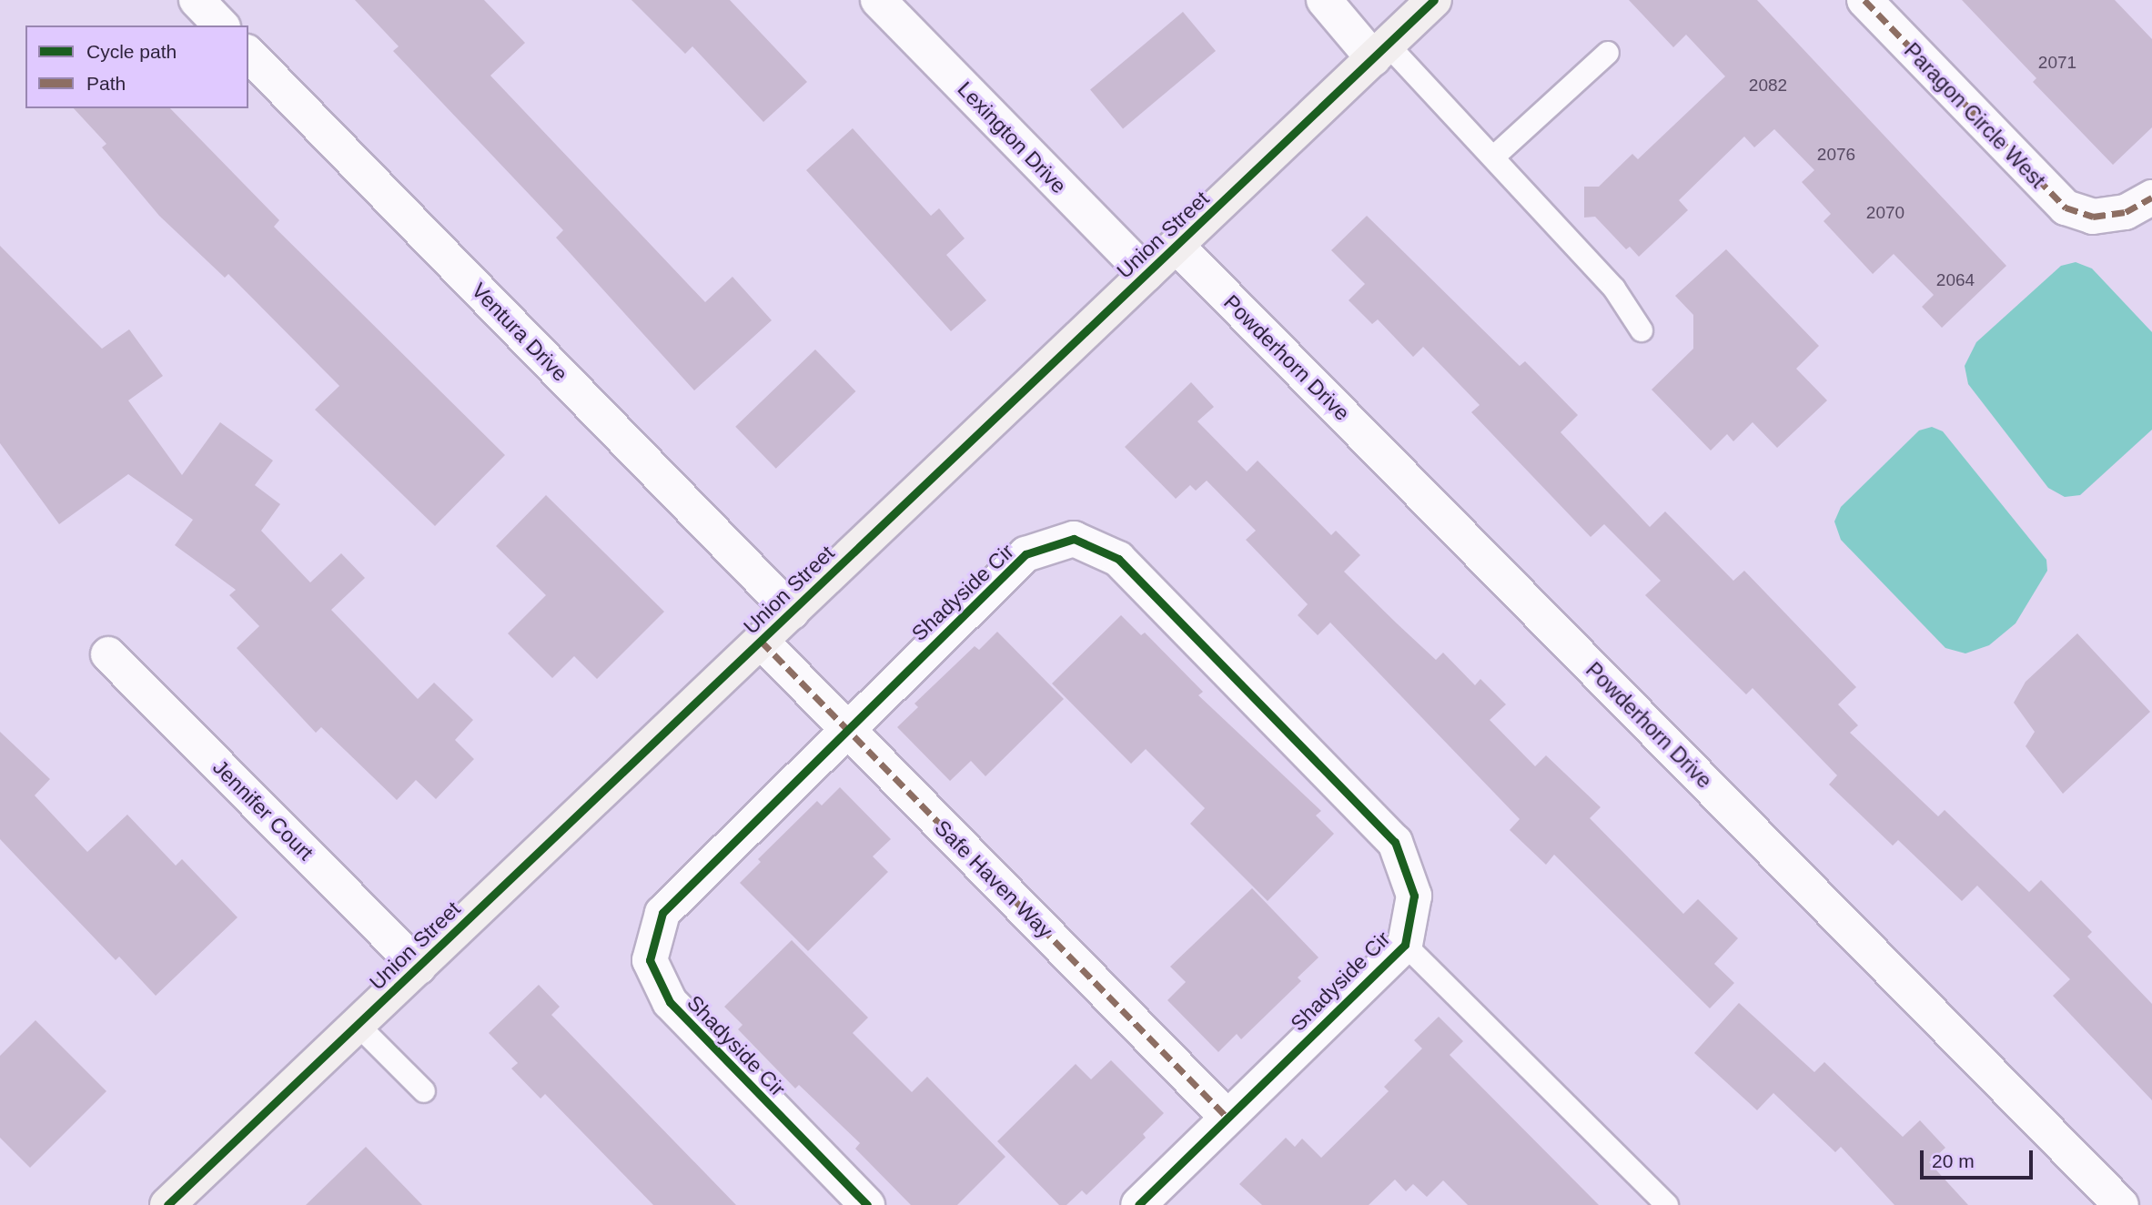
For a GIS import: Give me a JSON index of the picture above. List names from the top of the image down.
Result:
{
  "streets": {
    "street": [
      "Paragon Circle West",
      "Lexington Drive",
      "Union Street",
      "Ventura Drive",
      "Powderhorn Drive",
      "Shadyside Cir",
      "Jennifer Court",
      "Safe Haven Way"
    ]
  },
  "crossings": [
    ["Lexington Drive", "Union Street"],
    ["Union Street", "Ventura Drive"],
    ["Union Street", "Powderhorn Drive"],
    ["Union Street", "Jennifer Court"],
    ["Union Street", "Safe Haven Way"],
    ["Shadyside Cir", "Safe Haven Way"]
  ],
  "house_numbers": [
    "2071",
    "2082",
    "2076",
    "2070",
    "2064"
  ],
  "legend": ["Cycle path", "Path"],
  "scale_bar": "20 m"
}
